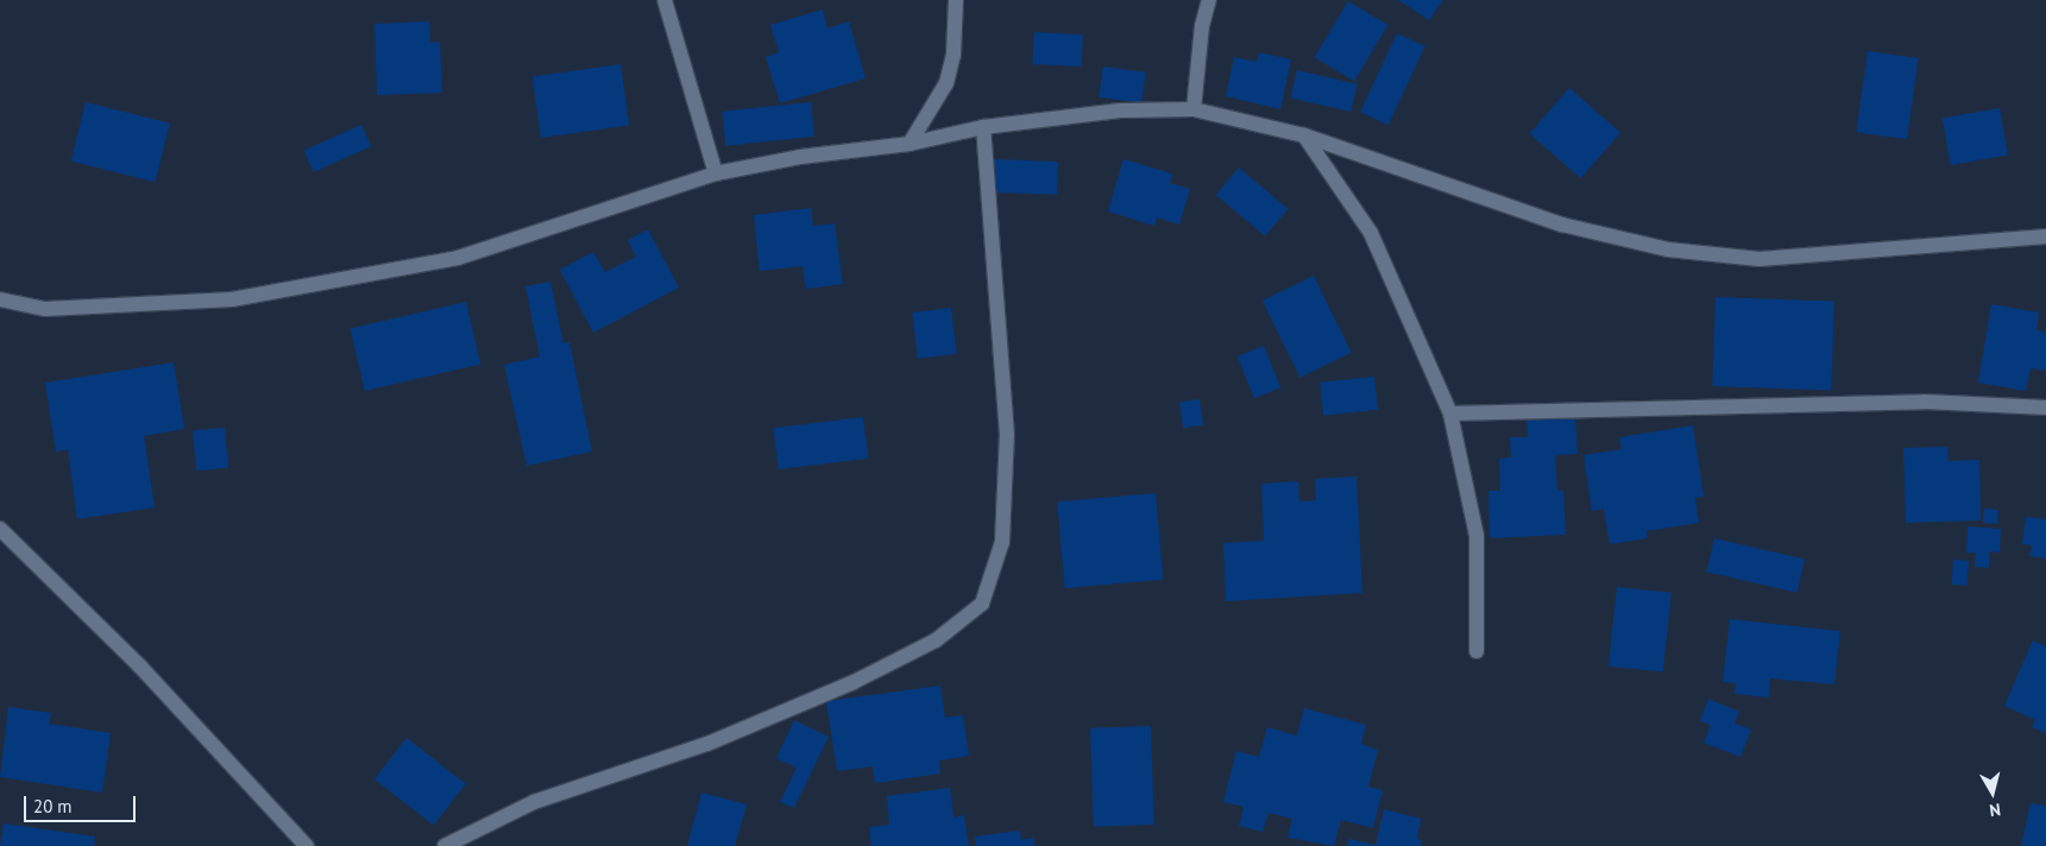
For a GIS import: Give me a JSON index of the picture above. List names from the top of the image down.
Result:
{
  "scale_bar": "20 m",
  "north": "bottom"
}
